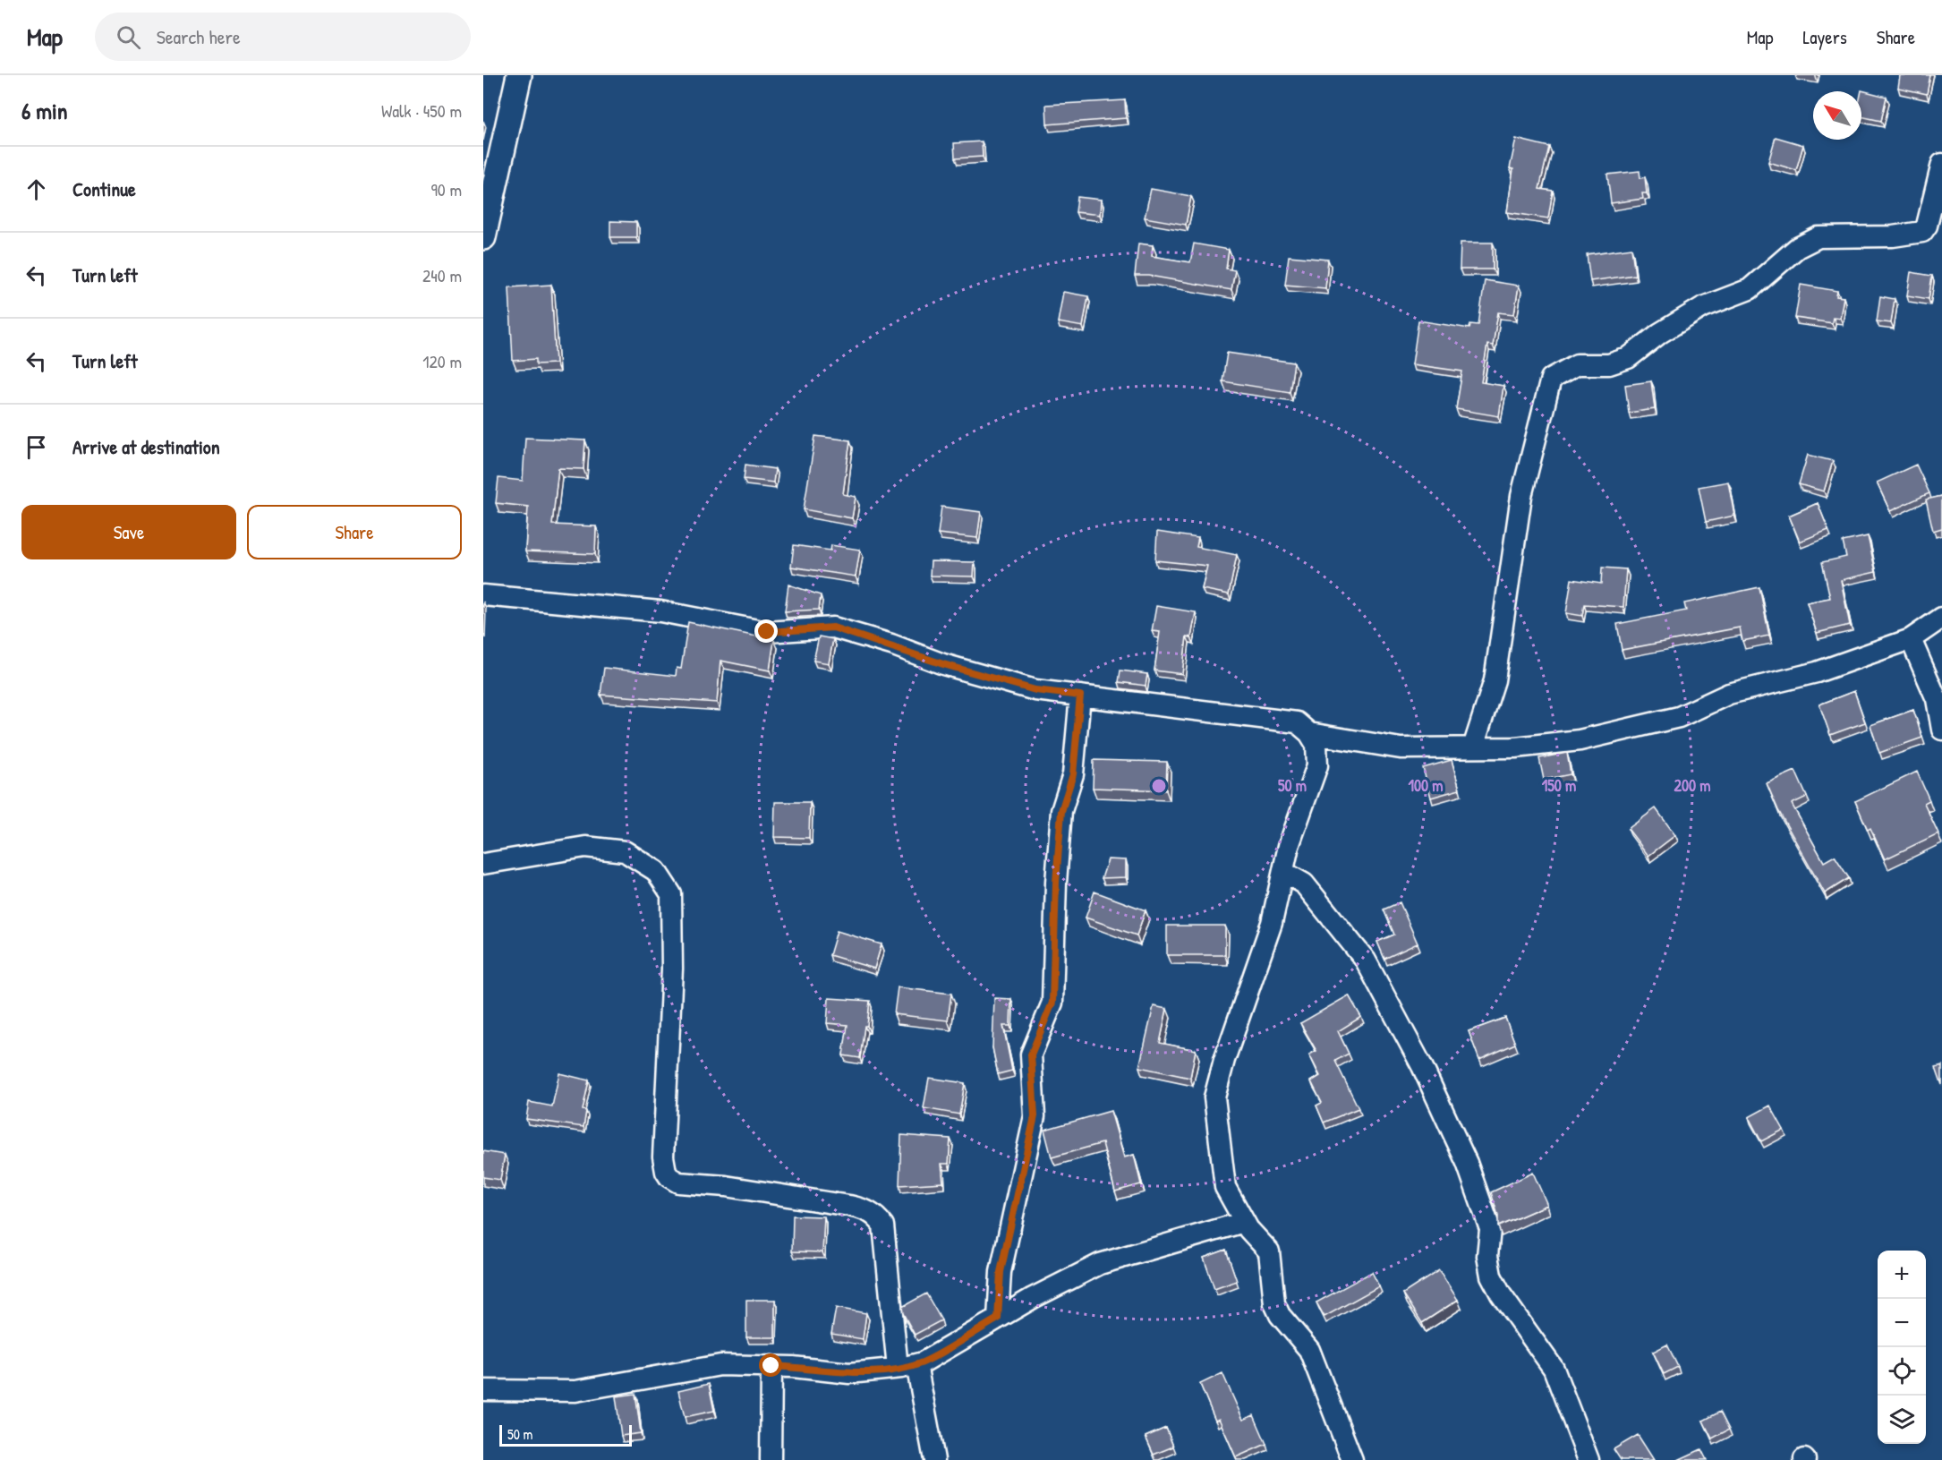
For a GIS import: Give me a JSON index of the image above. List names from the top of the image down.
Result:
{
  "scale_bar": "50 m",
  "north": "top left",
  "page": {
    "header": "Map",
    "search": "Search here",
    "nav": ["Map", "Layers", "Share"],
    "heading": ["6 min", "Walk · 450 m"],
    "list": [
      ["Continue", "90 m"],
      ["Turn left", "240 m"],
      ["Turn left", "120 m"],
      "Arrive at destination"
    ],
    "buttons": ["Save", "Share"],
    "map_buttons": ["+", "−"],
    "scale": "50 m"
  },
  "rings": [
    "50 m",
    "100 m",
    "150 m",
    "200 m"
  ]
}
